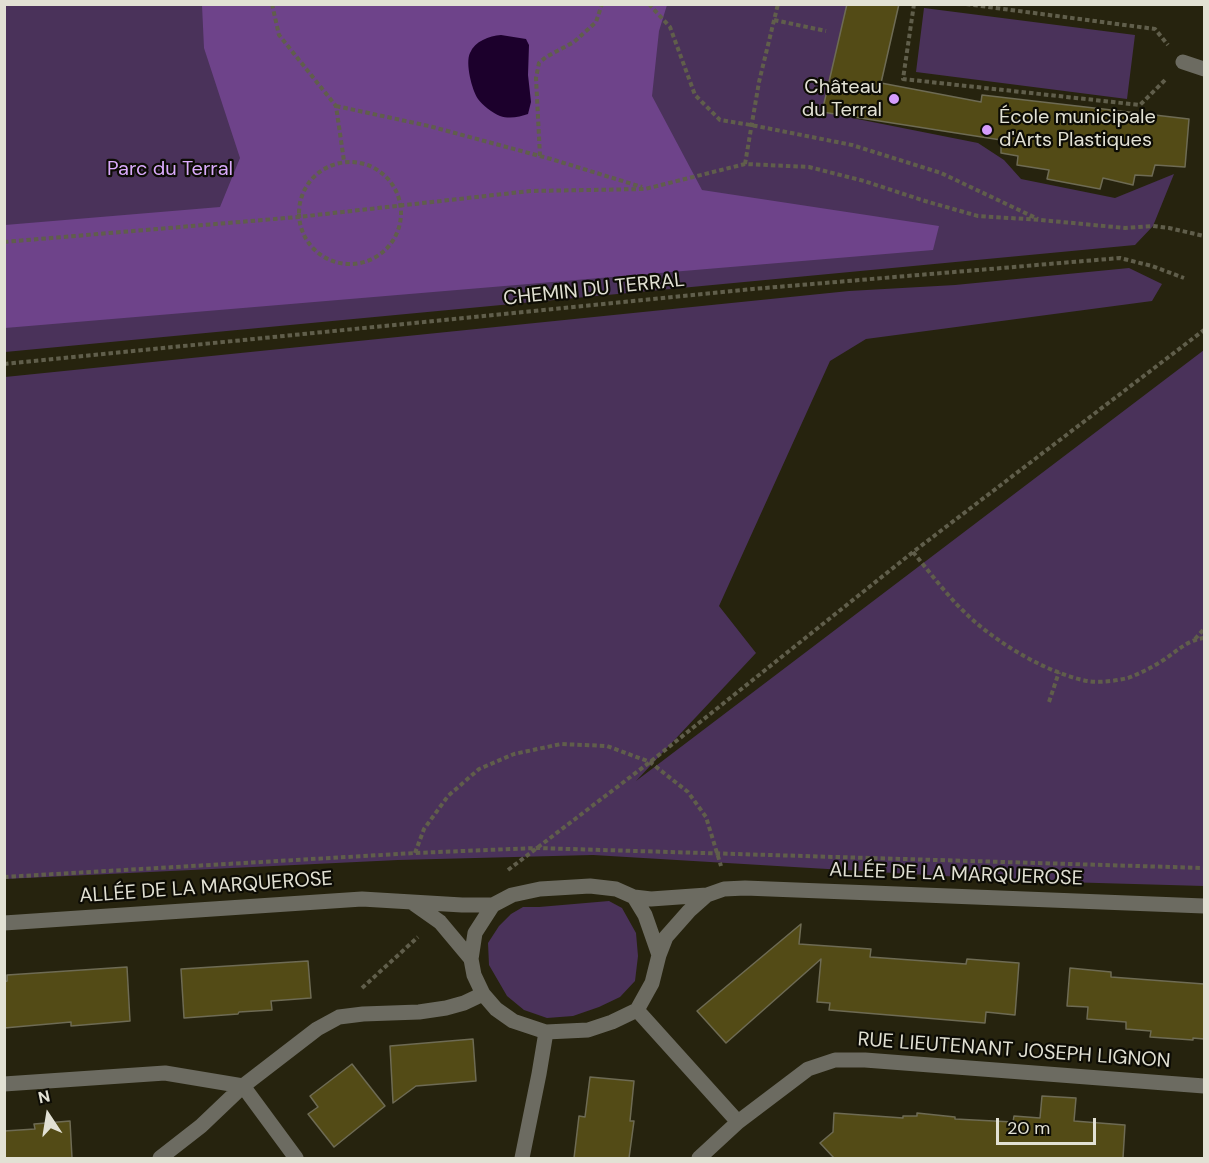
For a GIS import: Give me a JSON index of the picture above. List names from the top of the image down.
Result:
{
  "streets": {
    "street": ["ALLÉE DE LA MARQUEROSE", "RUE LIEUTENANT JOSEPH LIGNON"],
    "path": ["CHEMIN DU TERRAL"]
  },
  "parks": ["Parc du Terral"],
  "places": ["Château du Terral", "École municipale d'Arts Plastiques"],
  "scale_bar": "20 m",
  "north": "top"
}
